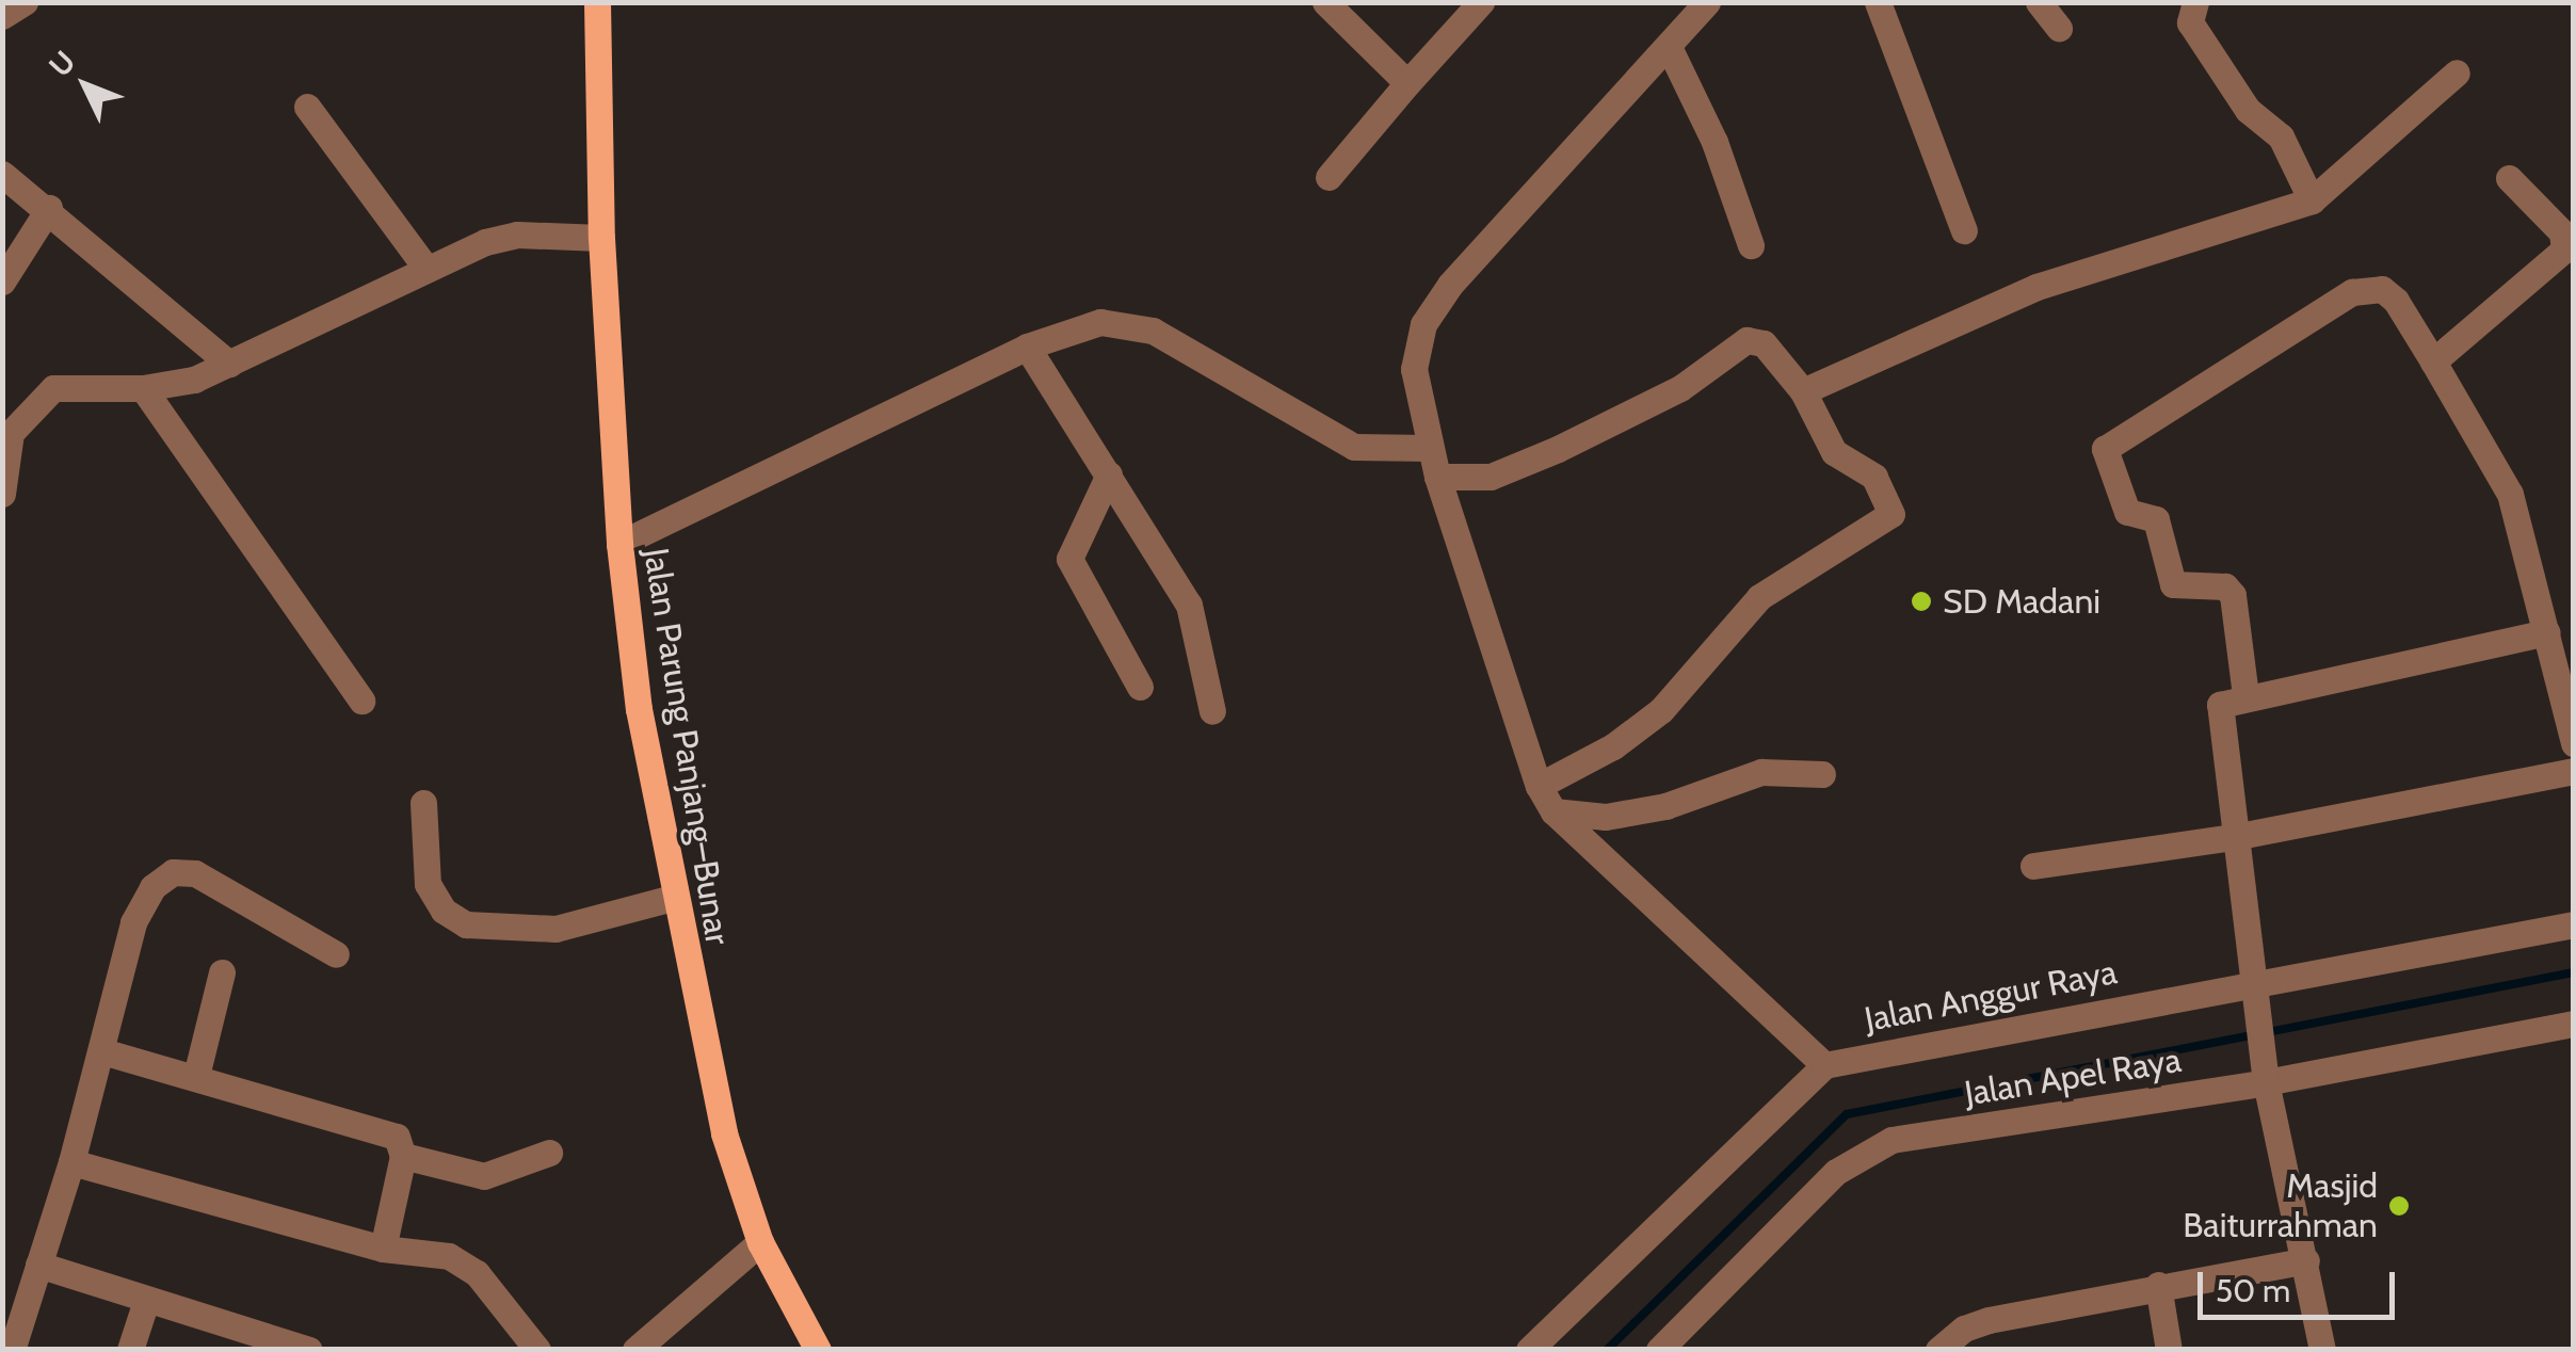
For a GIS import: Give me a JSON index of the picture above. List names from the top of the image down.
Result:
{
  "streets": {
    "main road": ["Jalan Parung Panjang–Bunar"],
    "street": ["Jalan Anggur Raya", "Jalan Apel Raya"]
  },
  "places": ["SD Madani", "Masjid Baiturrahman"],
  "scale_bar": "50 m",
  "north": "top left"
}
